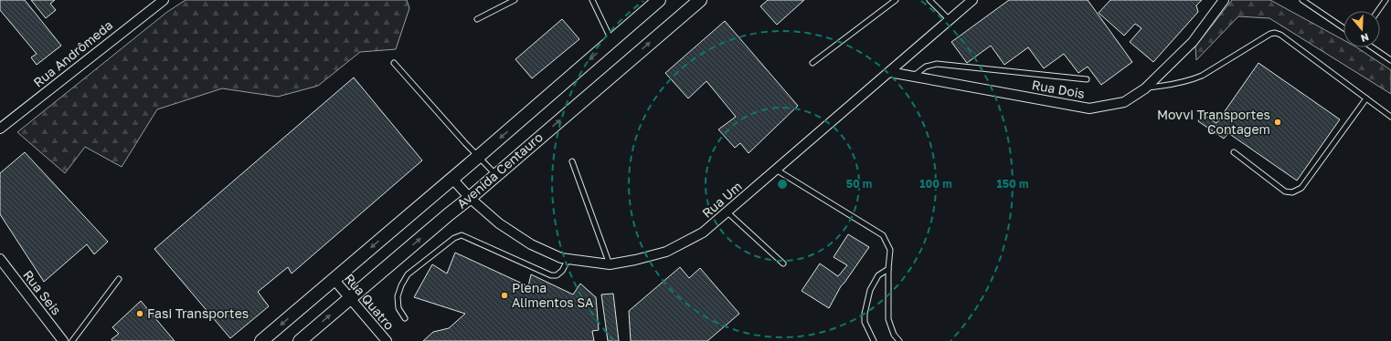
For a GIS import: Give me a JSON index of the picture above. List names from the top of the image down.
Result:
{
  "streets": {
    "street": [
      "Rua Andrômeda",
      "Rua Dois",
      "Avenida Centauro",
      "Rua Um",
      "Rua Seis",
      "Rua Quatro"
    ]
  },
  "crossings": [
    ["Rua Dois", "Rua Um"],
    ["Avenida Centauro", "Rua Um"],
    ["Avenida Centauro", "Rua Quatro"]
  ],
  "places": ["Movvi Transportes Contagem", "Plena Alimentos SA", "Fasi Transportes"],
  "north": "bottom",
  "rings": ["50 m", "100 m", "150 m"]
}
